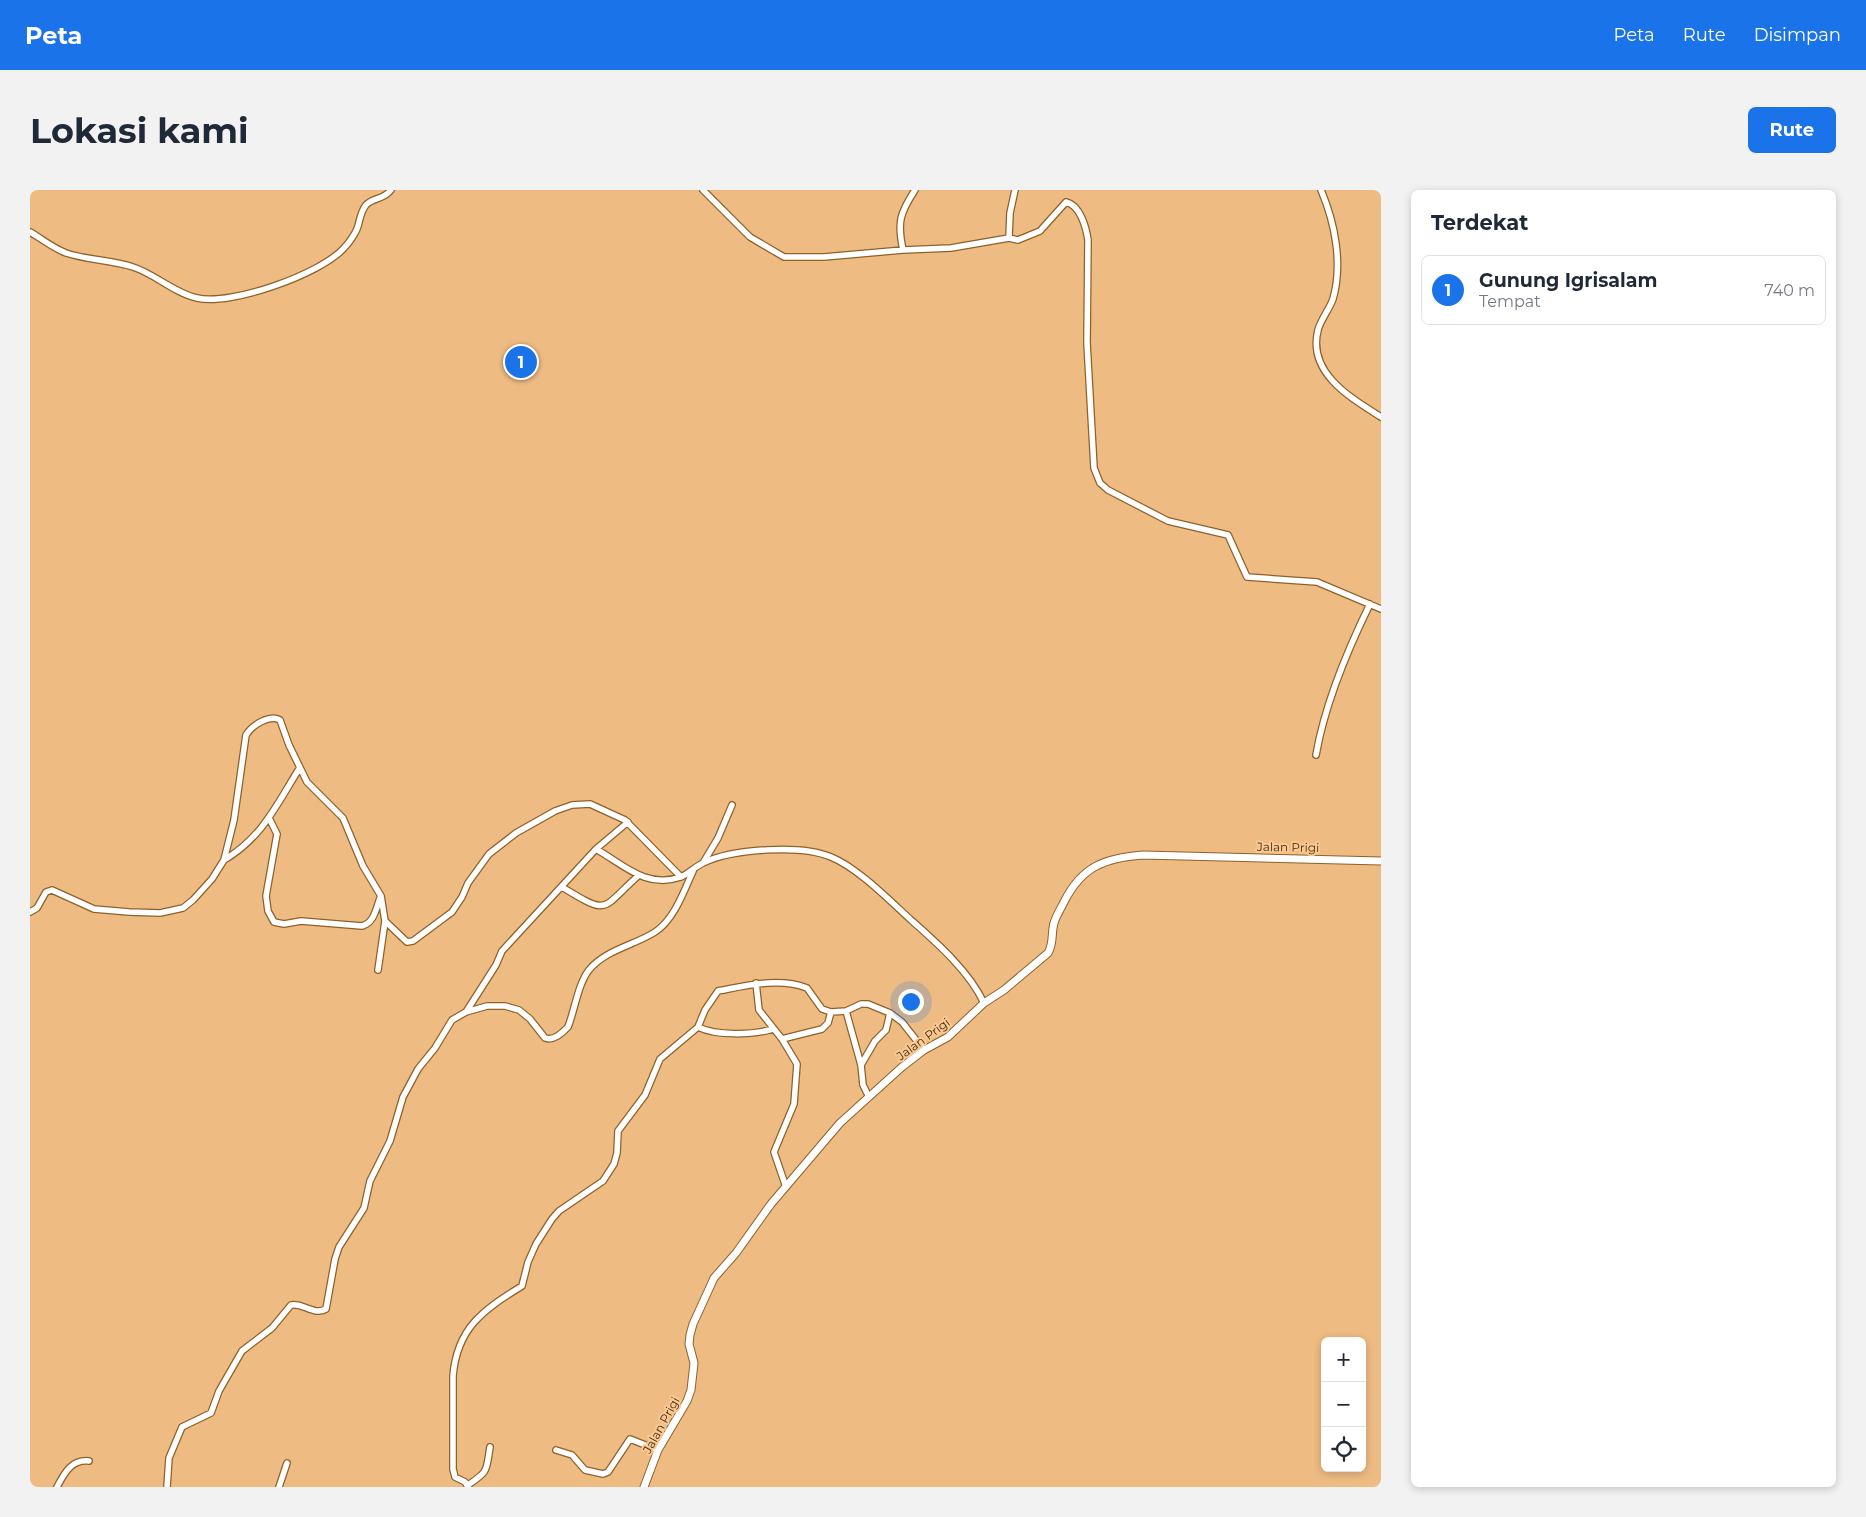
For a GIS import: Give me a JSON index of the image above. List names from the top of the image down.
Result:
{
  "streets": {
    "street": ["Jalan Prigi"]
  },
  "page": {
    "header": "Peta",
    "nav": ["Peta", "Rute", "Disimpan"],
    "buttons": "Rute",
    "title": "Lokasi kami",
    "heading": "Terdekat",
    "list": [
      {
        "mark": "1",
        "name": "Gunung Igrisalam",
        "note": "Tempat",
        "value": "740 m"
      }
    ],
    "pins": "1",
    "map_buttons": ["+", "−"]
  }
}
